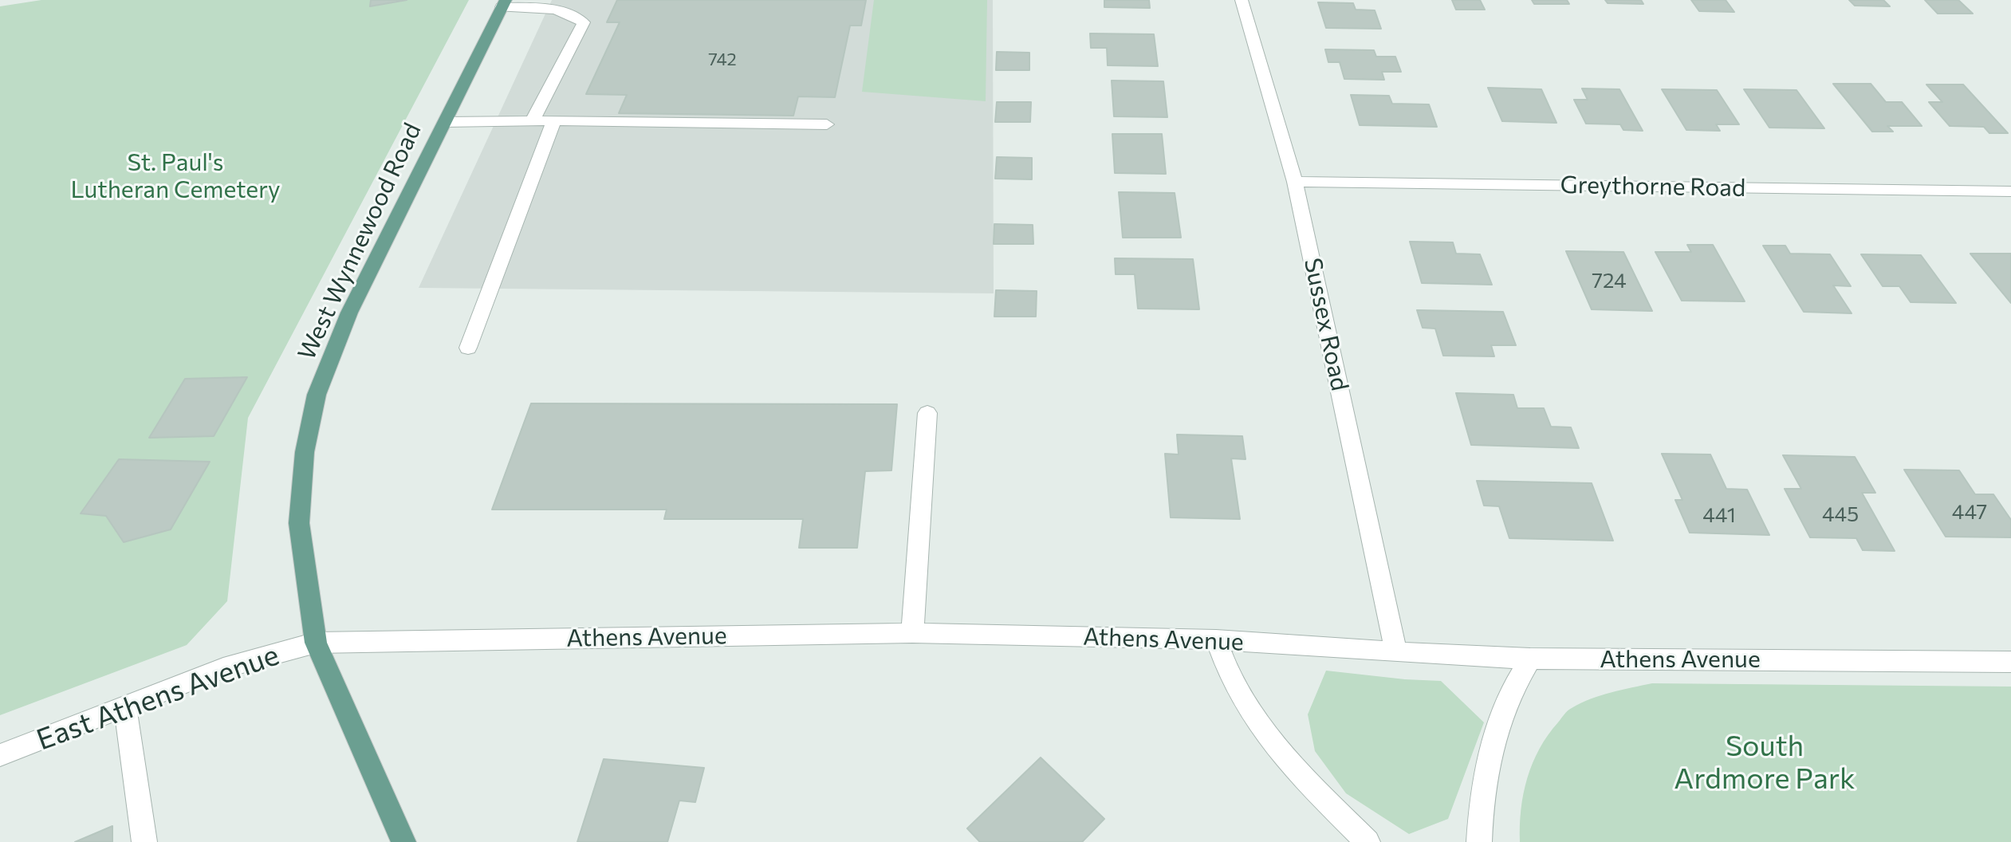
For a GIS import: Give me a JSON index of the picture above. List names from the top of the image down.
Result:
{
  "streets": {
    "main road": ["West Wynnewood Road"],
    "street": [
      "Greythorne Road",
      "Sussex Road",
      "Athens Avenue",
      "East Athens Avenue"
    ]
  },
  "crossings": [
    ["Greythorne Road", "Sussex Road"],
    ["West Wynnewood Road", "Athens Avenue"],
    ["West Wynnewood Road", "East Athens Avenue"],
    ["Sussex Road", "Athens Avenue"],
    ["Athens Avenue", "East Athens Avenue"]
  ],
  "parks": ["St. Paul's Lutheran Cemetery", "South Ardmore Park"],
  "house_numbers": [
    "742",
    "724",
    "447",
    "445",
    "441"
  ]
}
